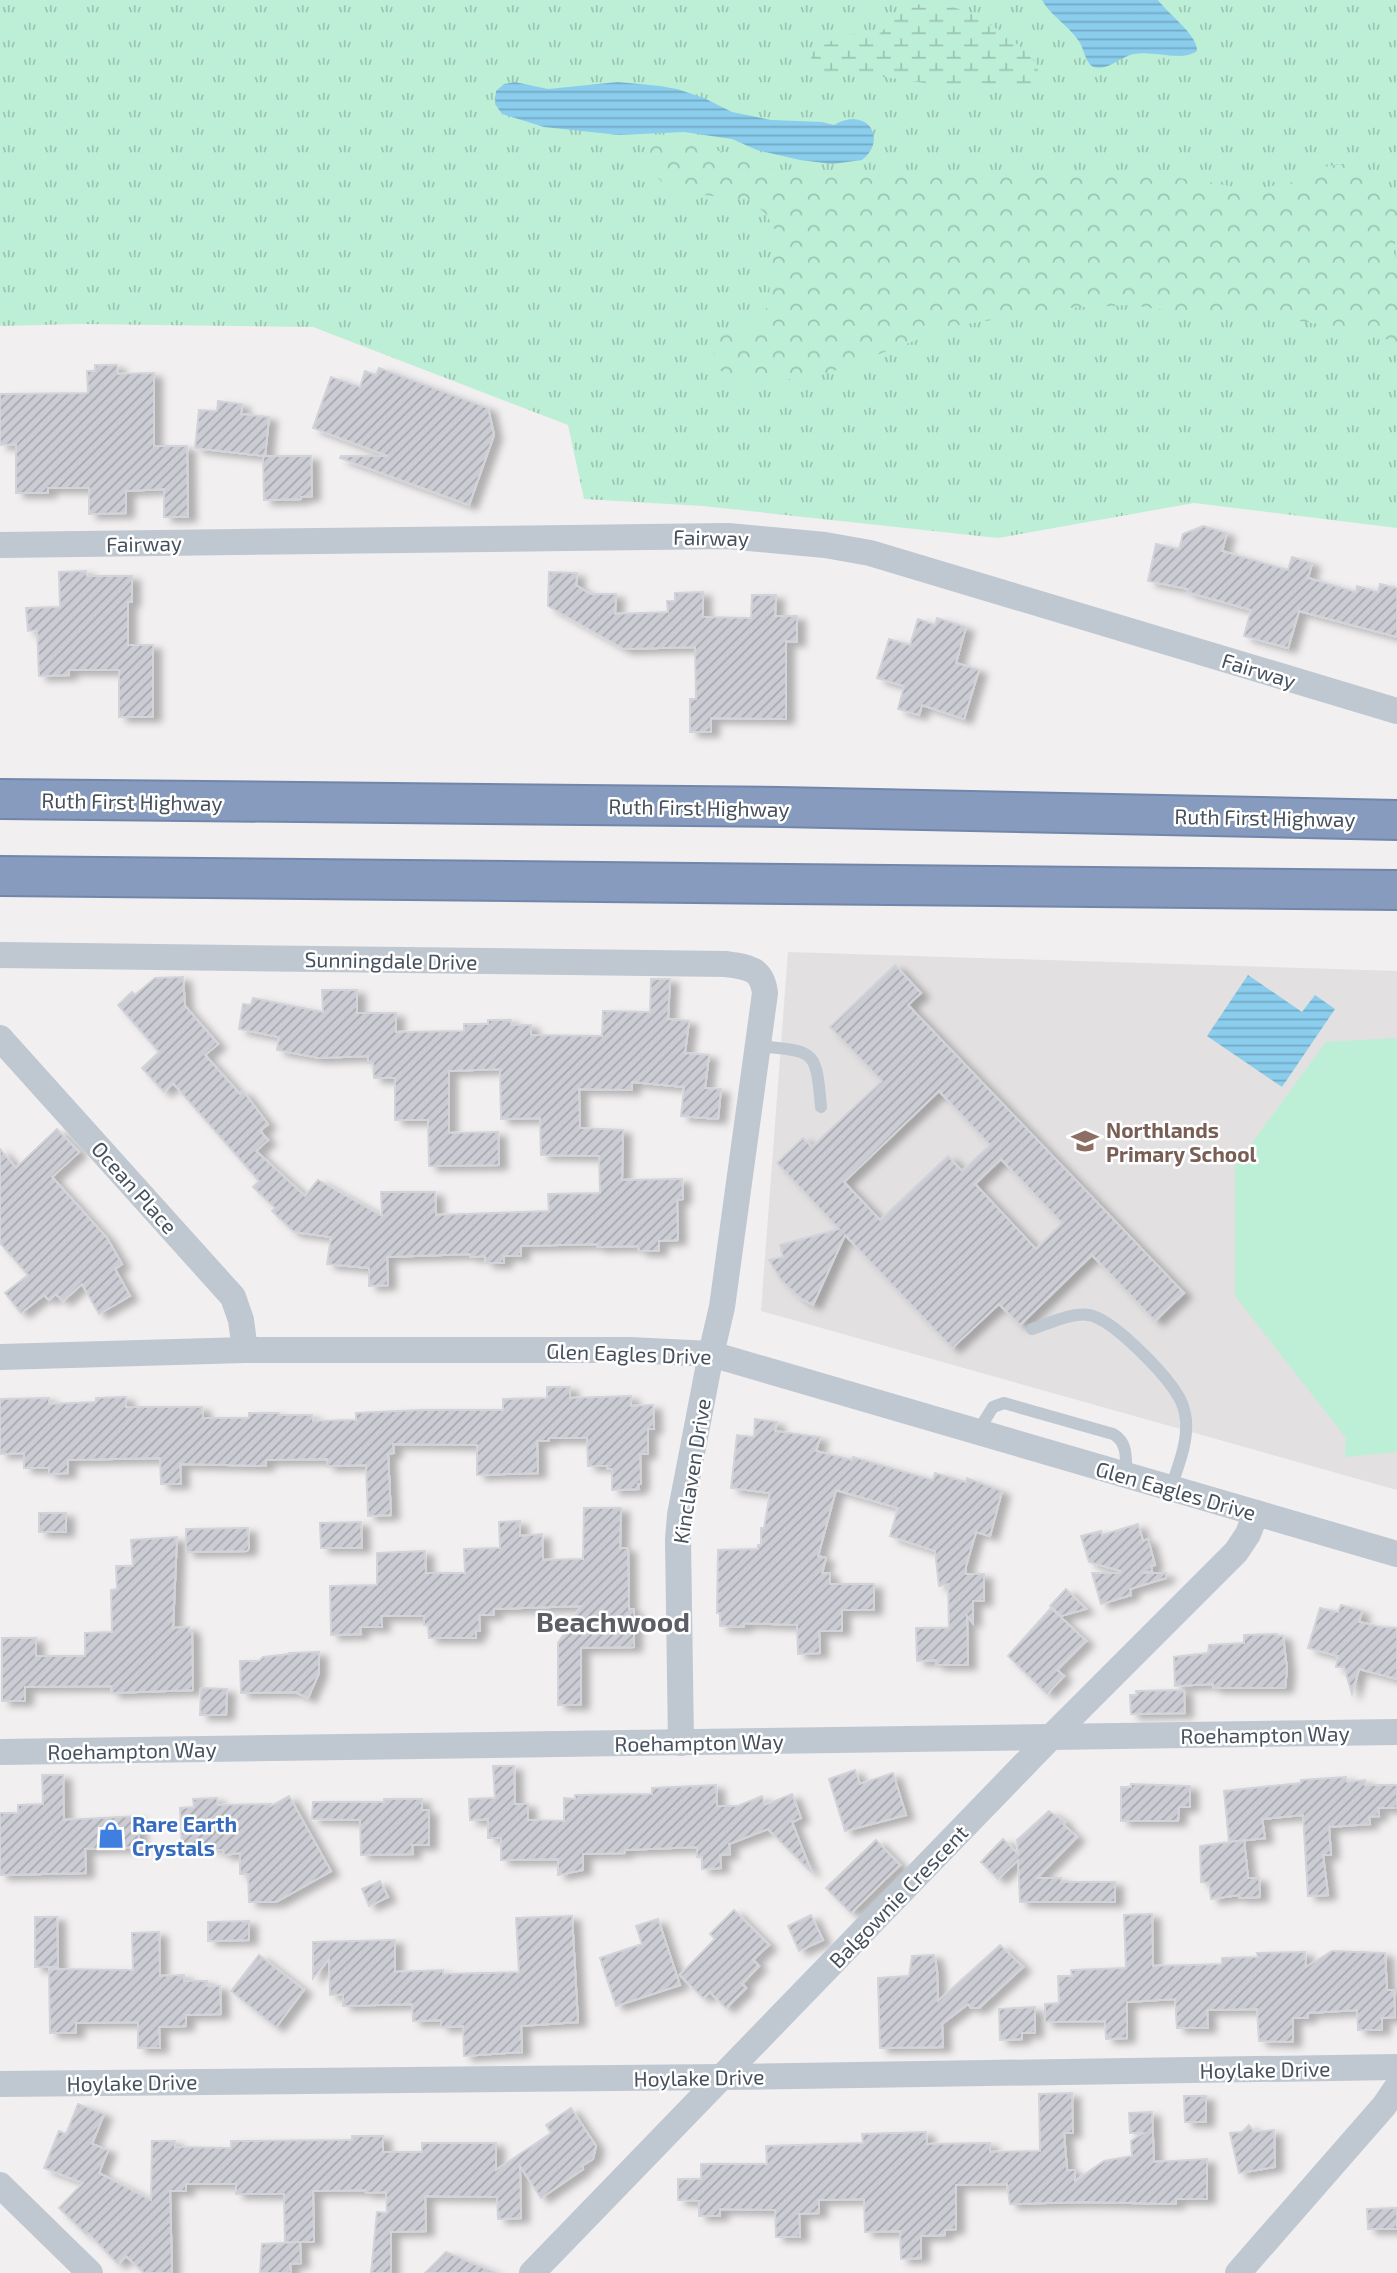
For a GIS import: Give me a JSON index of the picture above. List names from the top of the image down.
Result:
{
  "streets": {
    "highway": ["Ruth First Highway"],
    "street": [
      "Fairway",
      "Sunningdale Drive",
      "Ocean Place",
      "Glen Eagles Drive",
      "Kinclaven Drive",
      "Roehampton Way",
      "Balgownie Crescent",
      "Hoylake Drive"
    ]
  },
  "crossings": [
    ["Sunningdale Drive", "Kinclaven Drive"],
    ["Ocean Place", "Glen Eagles Drive"],
    ["Glen Eagles Drive", "Kinclaven Drive"],
    ["Glen Eagles Drive", "Balgownie Crescent"],
    ["Kinclaven Drive", "Roehampton Way"],
    ["Roehampton Way", "Balgownie Crescent"],
    ["Balgownie Crescent", "Hoylake Drive"]
  ],
  "districts": ["Beachwood"],
  "places": {
    "school or university": ["Northlands Primary School"],
    "shop": ["Rare Earth Crystals"]
  }
}
